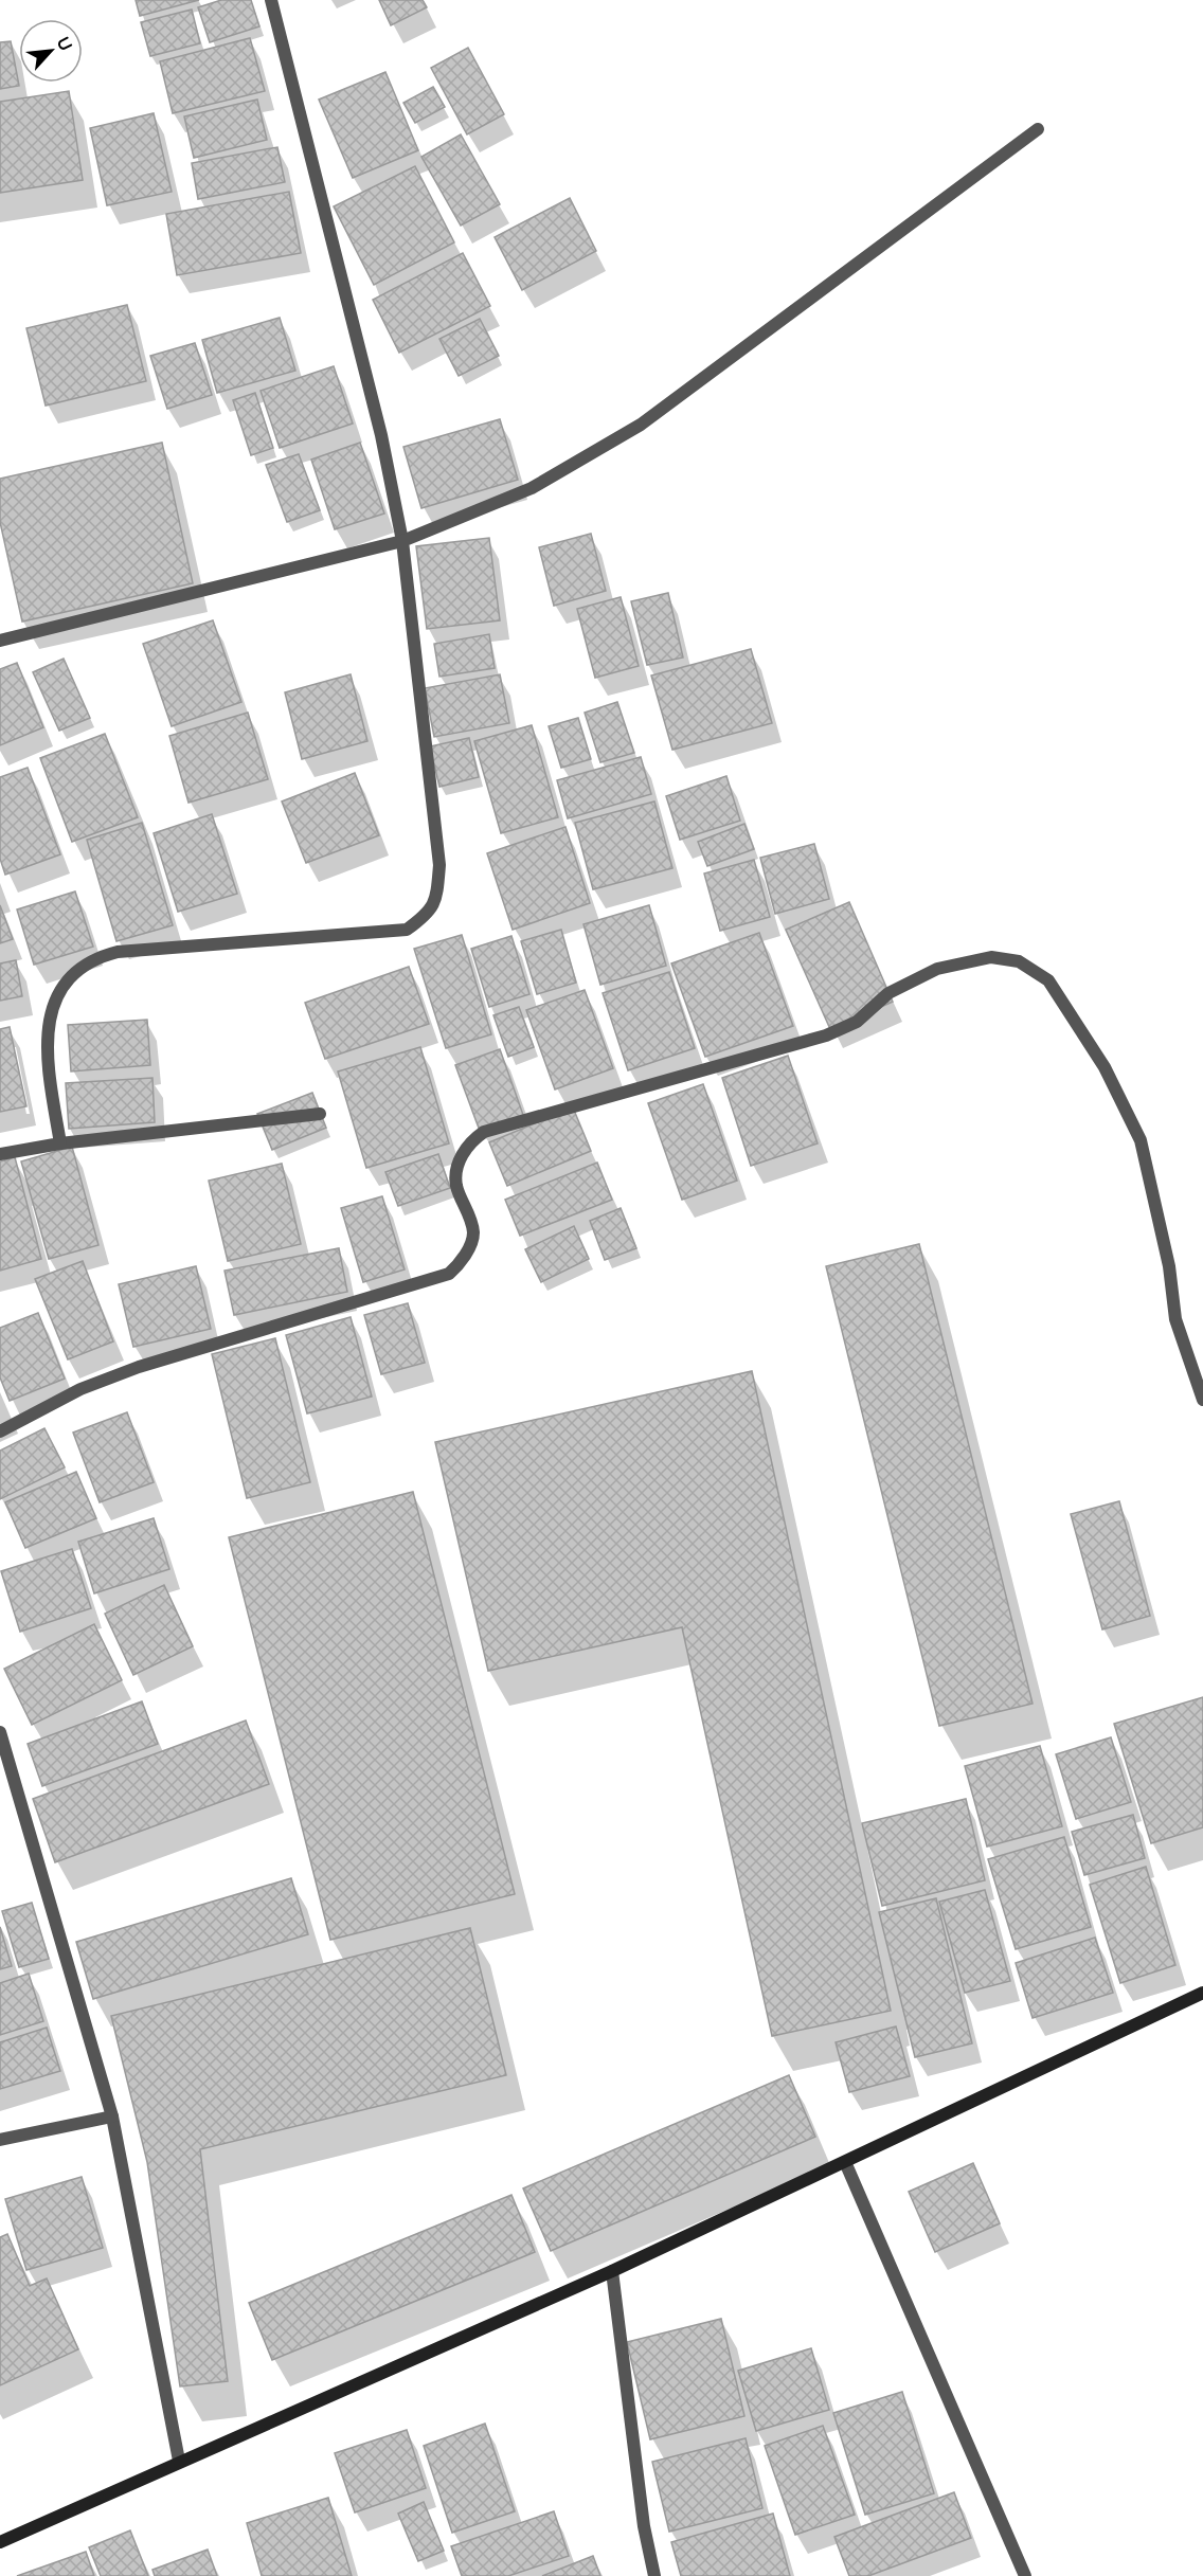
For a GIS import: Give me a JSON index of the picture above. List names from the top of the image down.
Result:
{
  "north": "top right"
}
